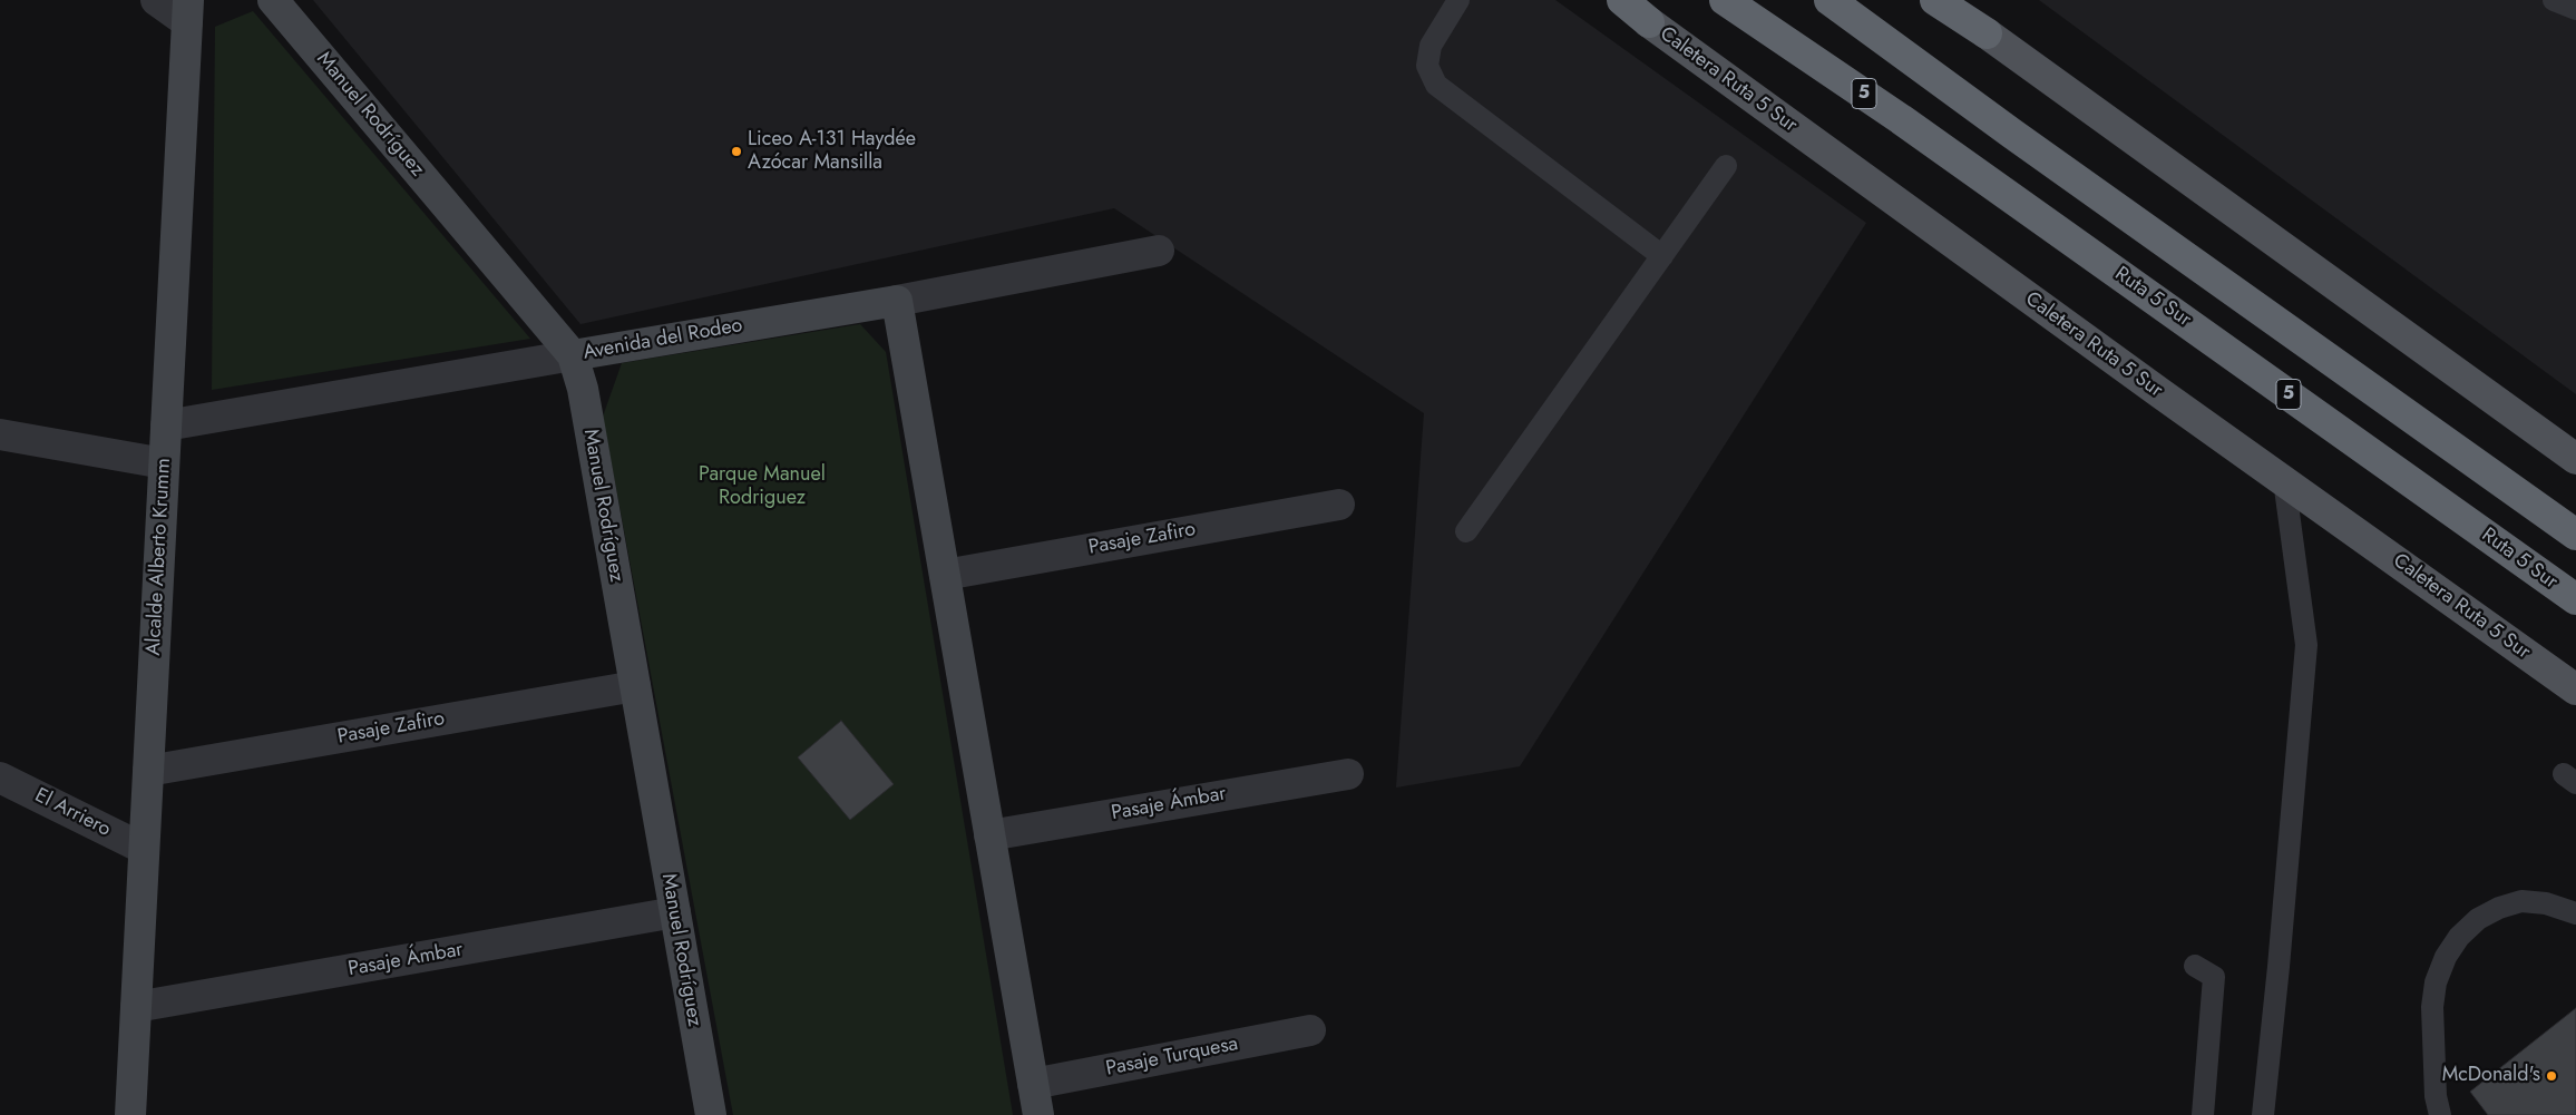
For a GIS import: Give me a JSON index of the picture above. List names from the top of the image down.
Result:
{
  "streets": {
    "highway": ["5", "Ruta 5 Sur"],
    "main road": ["Caletera Ruta 5 Sur"],
    "street": [
      "Manuel Rodríguez",
      "Avenida del Rodeo",
      "Pasaje Zafiro",
      "Alcalde Alberto Krumm",
      "Pasaje Ámbar",
      "El Arriero",
      "Pasaje Turquesa"
    ]
  },
  "crossings": [
    ["Manuel Rodríguez", "Avenida del Rodeo"],
    ["Manuel Rodríguez", "Pasaje Zafiro"],
    ["Manuel Rodríguez", "Pasaje Ámbar"],
    ["Avenida del Rodeo", "Alcalde Alberto Krumm"],
    ["Pasaje Zafiro", "Alcalde Alberto Krumm"],
    ["Alcalde Alberto Krumm", "Pasaje Ámbar"],
    ["Alcalde Alberto Krumm", "El Arriero"]
  ],
  "parks": ["Parque Manuel Rodriguez"],
  "places": ["Liceo A-131 Haydée Azócar Mansilla", "McDonald's"]
}
